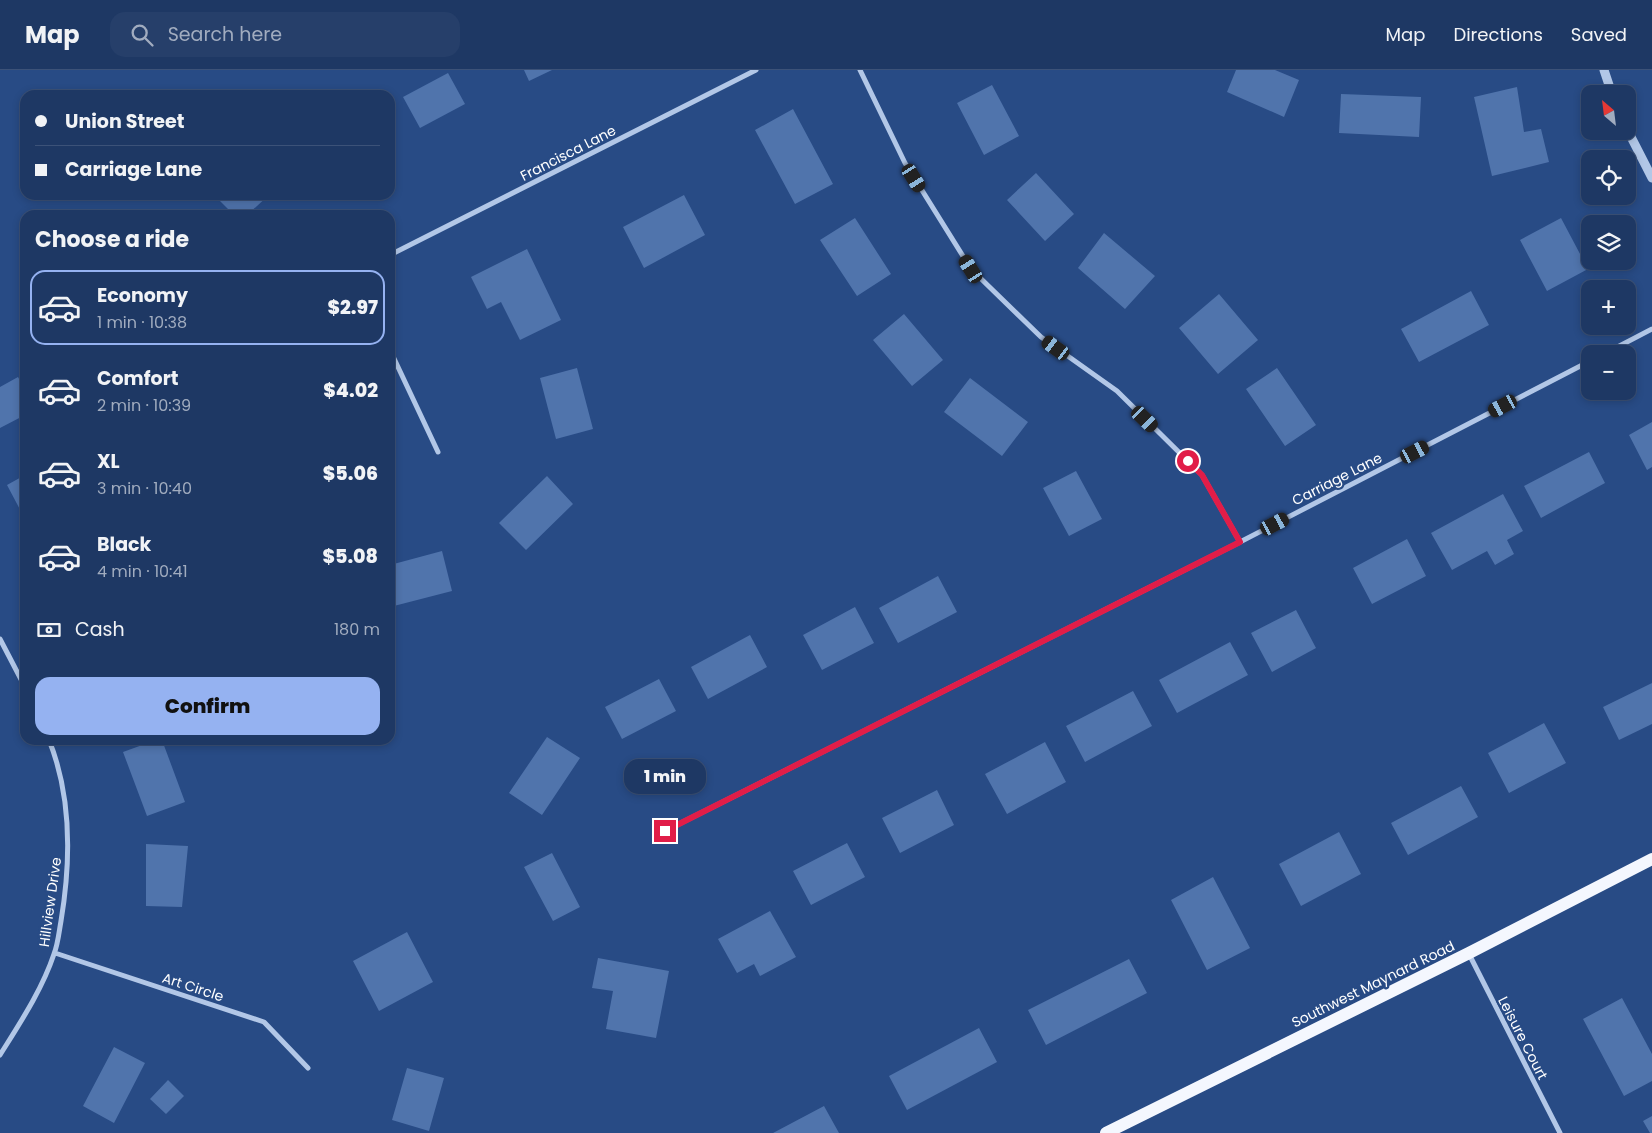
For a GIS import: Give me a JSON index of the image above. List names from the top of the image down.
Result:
{
  "streets": {
    "main road": ["Southwest Maynard Road"],
    "street": [
      "Francisca Lane",
      "Carriage Lane",
      "Hillview Drive",
      "Art Circle",
      "Leisure Court"
    ]
  },
  "crossings": [
    ["Hillview Drive", "Art Circle"],
    ["Southwest Maynard Road", "Leisure Court"]
  ],
  "north": "top left",
  "page": {
    "header": "Map",
    "search": "Search here",
    "nav": ["Map", "Directions", "Saved"],
    "map_buttons": ["+", "−"],
    "banner": ["Union Street", "Carriage Lane"],
    "heading": "Choose a ride",
    "list": [
      {
        "name": "Economy",
        "note": "1 min · 10:38",
        "value": "$2.97"
      },
      {
        "name": "Comfort",
        "note": "2 min · 10:39",
        "value": "$4.02"
      },
      {
        "name": "XL",
        "note": "3 min · 10:40",
        "value": "$5.06"
      },
      {
        "name": "Black",
        "note": "4 min · 10:41",
        "value": "$5.08"
      }
    ],
    "pay": ["Cash", "180 m"],
    "buttons": "Confirm",
    "bubble": "1 min"
  }
}
